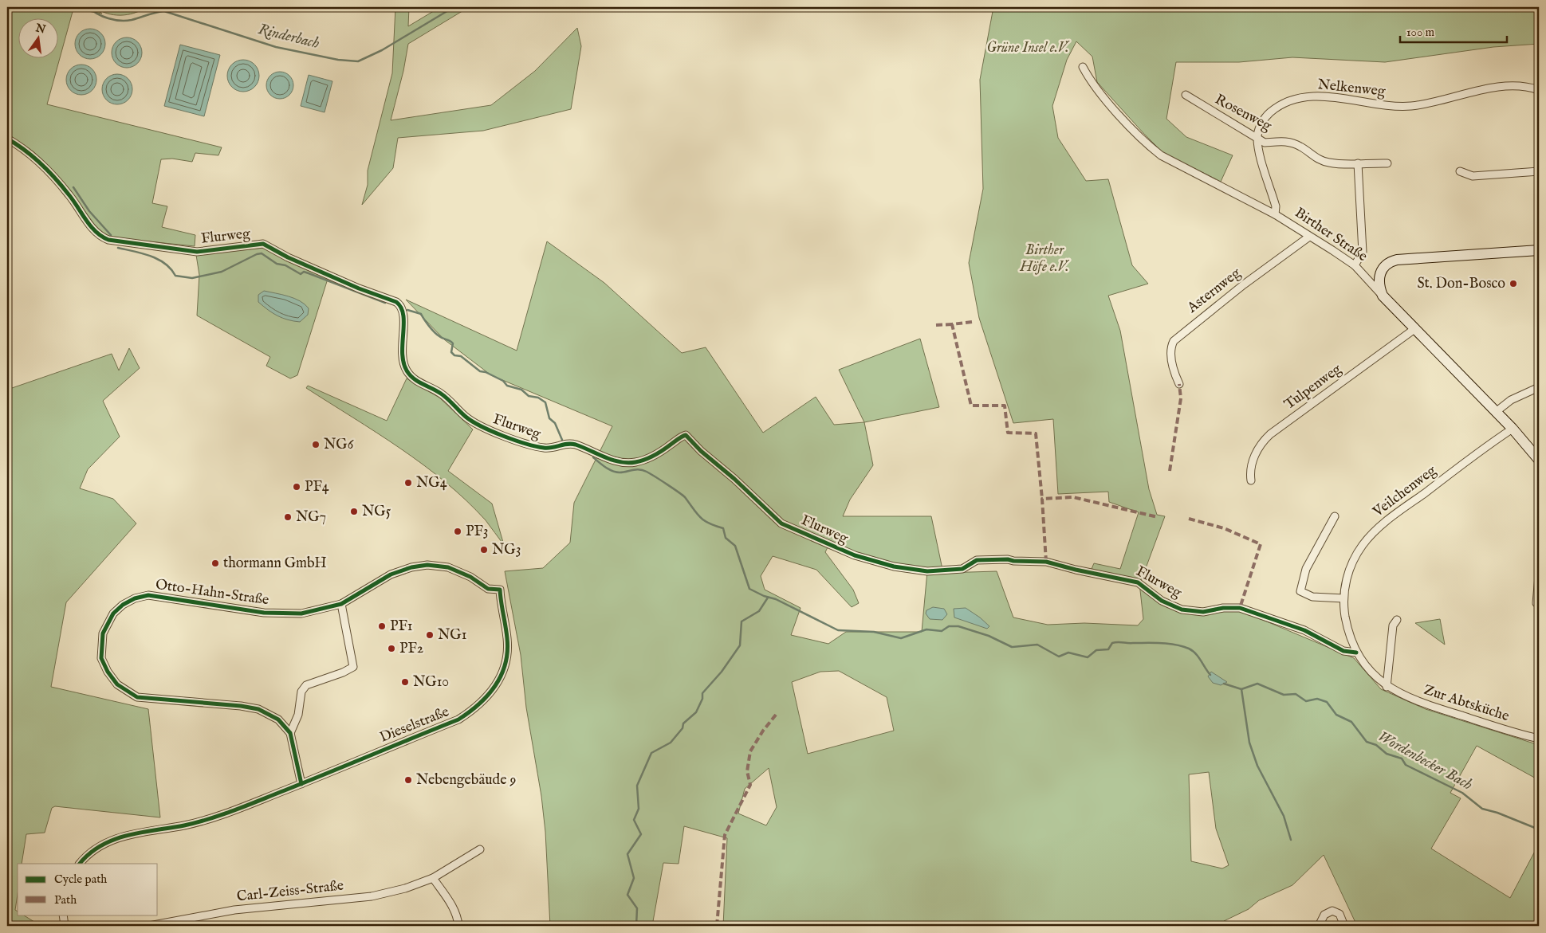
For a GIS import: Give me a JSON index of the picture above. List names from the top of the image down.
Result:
{
  "streets": {
    "street": [
      "Nelkenweg",
      "Rosenweg",
      "Birther Straße",
      "Flurweg",
      "Asternweg",
      "Tulpenweg",
      "Veilchenweg",
      "Otto-Hahn-Straße",
      "Zur Abtsküche",
      "Dieselstraße",
      "Carl-Zeiss-Straße"
    ]
  },
  "crossings": [
    ["Nelkenweg", "Rosenweg"],
    ["Birther Straße", "Asternweg"],
    ["Birther Straße", "Tulpenweg"],
    ["Birther Straße", "Veilchenweg"],
    ["Flurweg", "Zur Abtsküche"],
    ["Veilchenweg", "Zur Abtsküche"],
    ["Otto-Hahn-Straße", "Dieselstraße"]
  ],
  "water": ["Rinderbach", "Wordenbecker Bach"],
  "parks": ["Grüne Insel e.V.", "Birther Höfe e.V."],
  "places": [
    "St. Don-Bosco",
    "NG6",
    "NG4",
    "PF4",
    "NG5",
    "NG7",
    "PF3",
    "NG3",
    "thormann GmbH",
    "PF1",
    "NG1",
    "PF2",
    "NG10",
    "Nebengebäude 9"
  ],
  "legend": ["Cycle path", "Path"],
  "scale_bar": "100 m",
  "north": "top"
}
